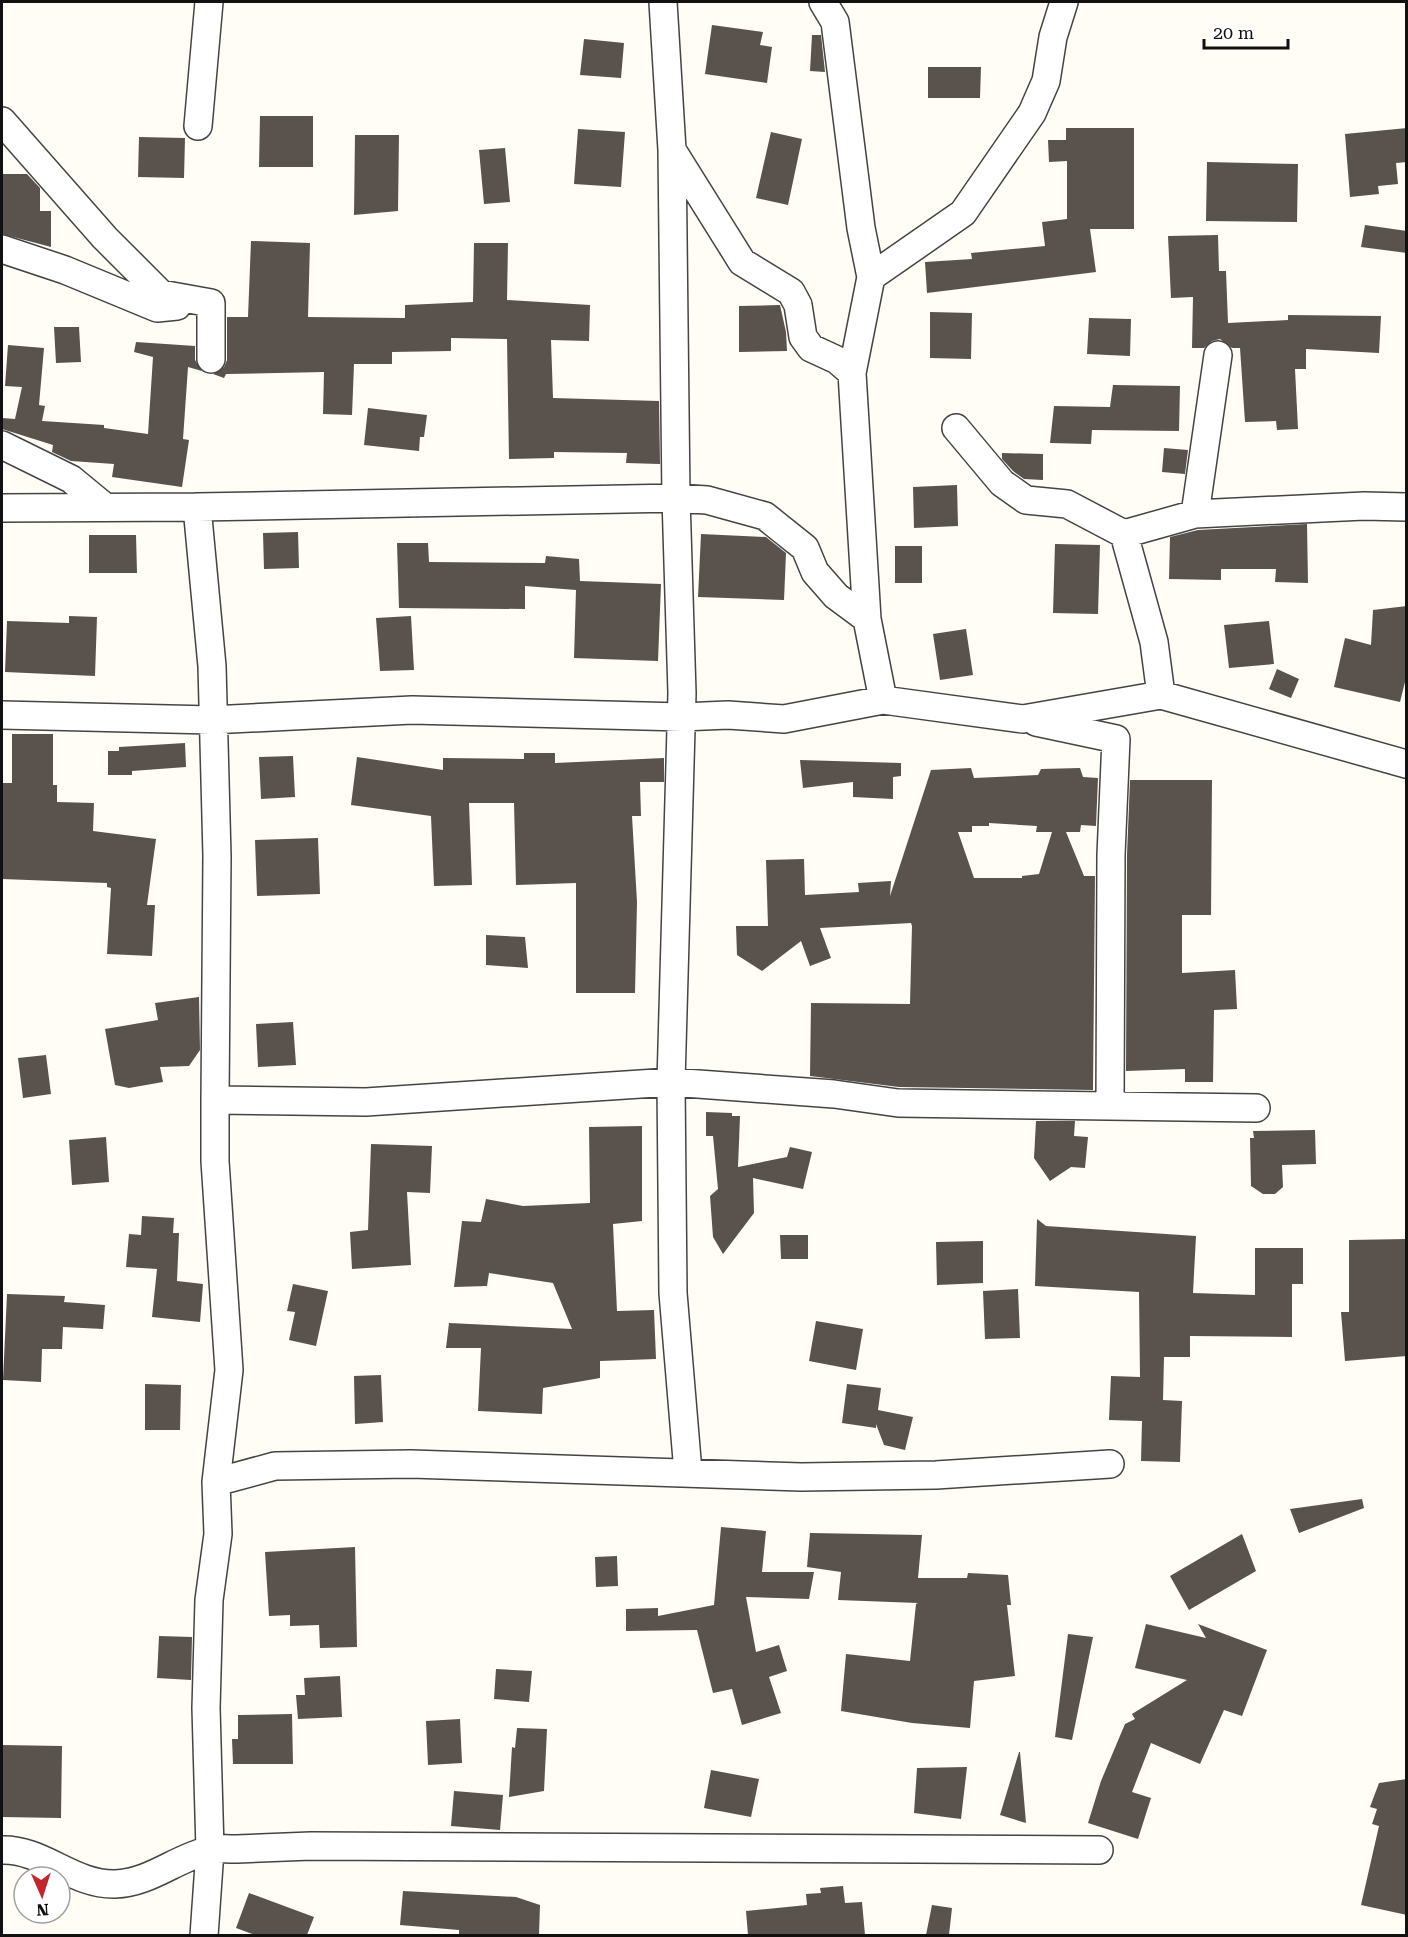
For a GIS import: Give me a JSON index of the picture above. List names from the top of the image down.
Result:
{
  "scale_bar": "20 m",
  "north": "bottom"
}
